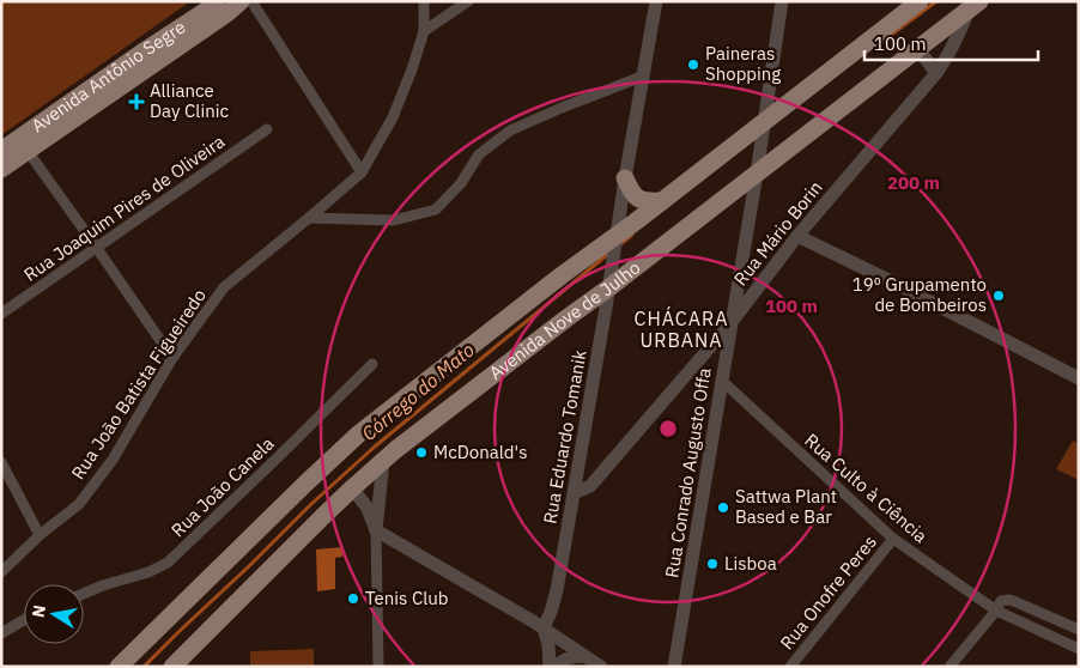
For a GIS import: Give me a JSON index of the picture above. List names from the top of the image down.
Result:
{
  "streets": {
    "main road": ["Avenida Antônio Segre", "Avenida Nove de Julho"],
    "street": [
      "Rua Joaquim Pires de Oliveira",
      "Rua Mário Borin",
      "Rua João Batista Figueiredo",
      "Rua Eduardo Tomanik",
      "Rua Conrado Augusto Offa",
      "Rua João Canela",
      "Rua Culto à Ciência",
      "Rua Onofre Peres"
    ]
  },
  "crossings": [
    ["Rua Mário Borin", "Avenida Nove de Julho"],
    ["Rua Mário Borin", "Rua Eduardo Tomanik"],
    ["Rua Mário Borin", "Rua Conrado Augusto Offa"],
    ["Avenida Nove de Julho", "Rua Eduardo Tomanik"],
    ["Avenida Nove de Julho", "Rua Conrado Augusto Offa"],
    ["Rua Conrado Augusto Offa", "Rua Culto à Ciência"],
    ["Rua Culto à Ciência", "Rua Onofre Peres"]
  ],
  "districts": ["CHÁCARA URBANA"],
  "water": ["Córrego do Mato"],
  "places": {
    "other": [
      "Paineras Shopping",
      "19º Grupamento de Bombeiros",
      "McDonald's",
      "Sattwa Plant Based e Bar",
      "Lisboa",
      "Tenis Club"
    ],
    "health": ["Alliance Day Clinic"]
  },
  "scale_bar": "100 m",
  "north": "left",
  "rings": ["200 m", "100 m"]
}
